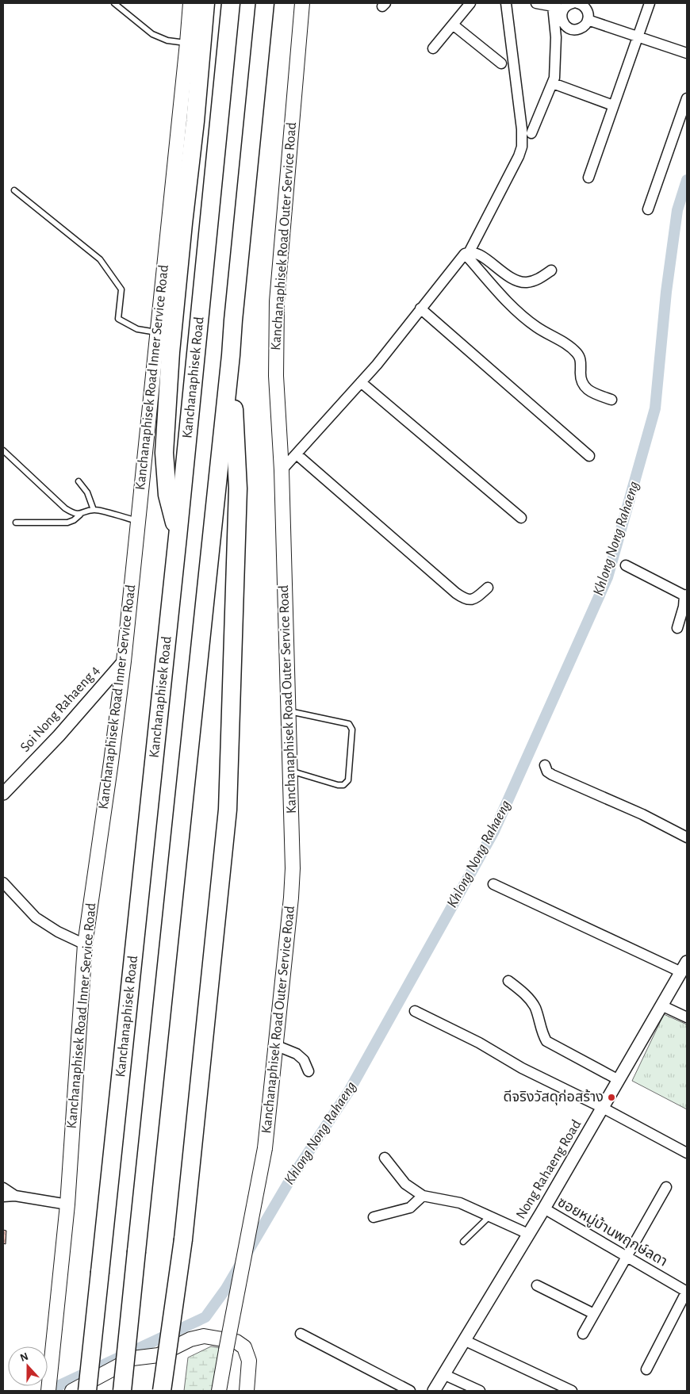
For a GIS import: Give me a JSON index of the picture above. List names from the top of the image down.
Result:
{
  "streets": {
    "highway": ["Kanchanaphisek Road"],
    "main road": ["Kanchanaphisek Road Outer Service Road", "Kanchanaphisek Road Inner Service Road"],
    "street": ["Soi Nong Rahaeng 4", "Nong Rahaeng Road", "ซอยหมู่บ้านพฤกษ์ลดา"]
  },
  "crossings": [
    ["Kanchanaphisek Road Inner Service Road", "Soi Nong Rahaeng 4"],
    ["Nong Rahaeng Road", "ซอยหมู่บ้านพฤกษ์ลดา"]
  ],
  "water": ["Khlong Nong Rahaeng"],
  "places": ["ดีจริงวัสดุก่อสร้าง"],
  "north": "top"
}
